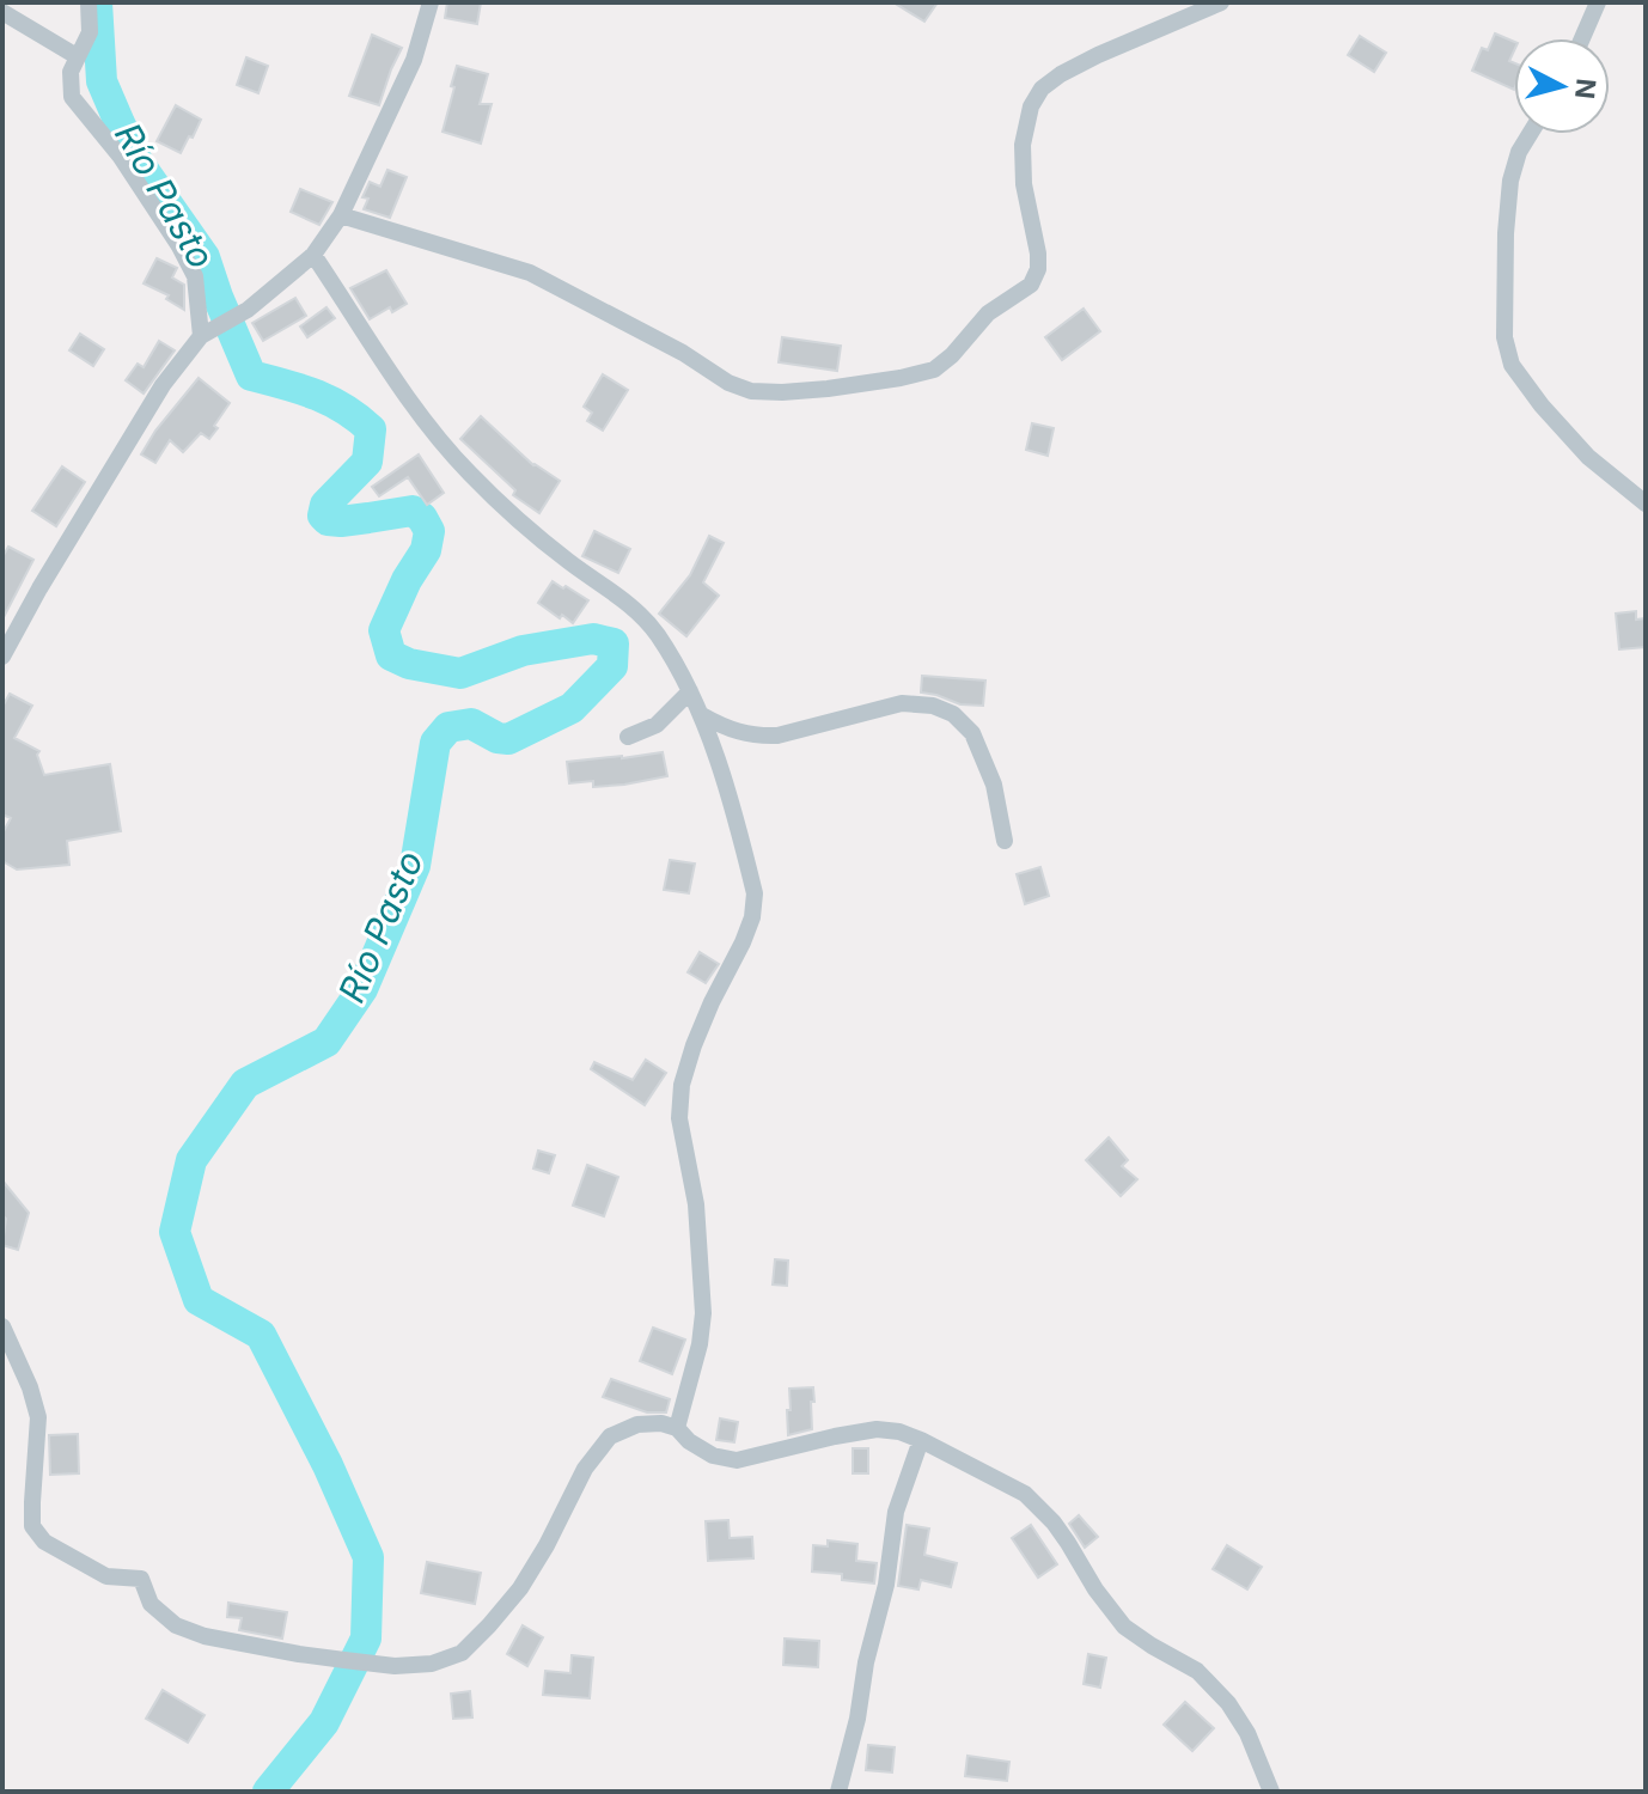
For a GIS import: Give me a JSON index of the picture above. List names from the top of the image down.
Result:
{
  "water": ["Río Pasto"],
  "north": "right"
}
